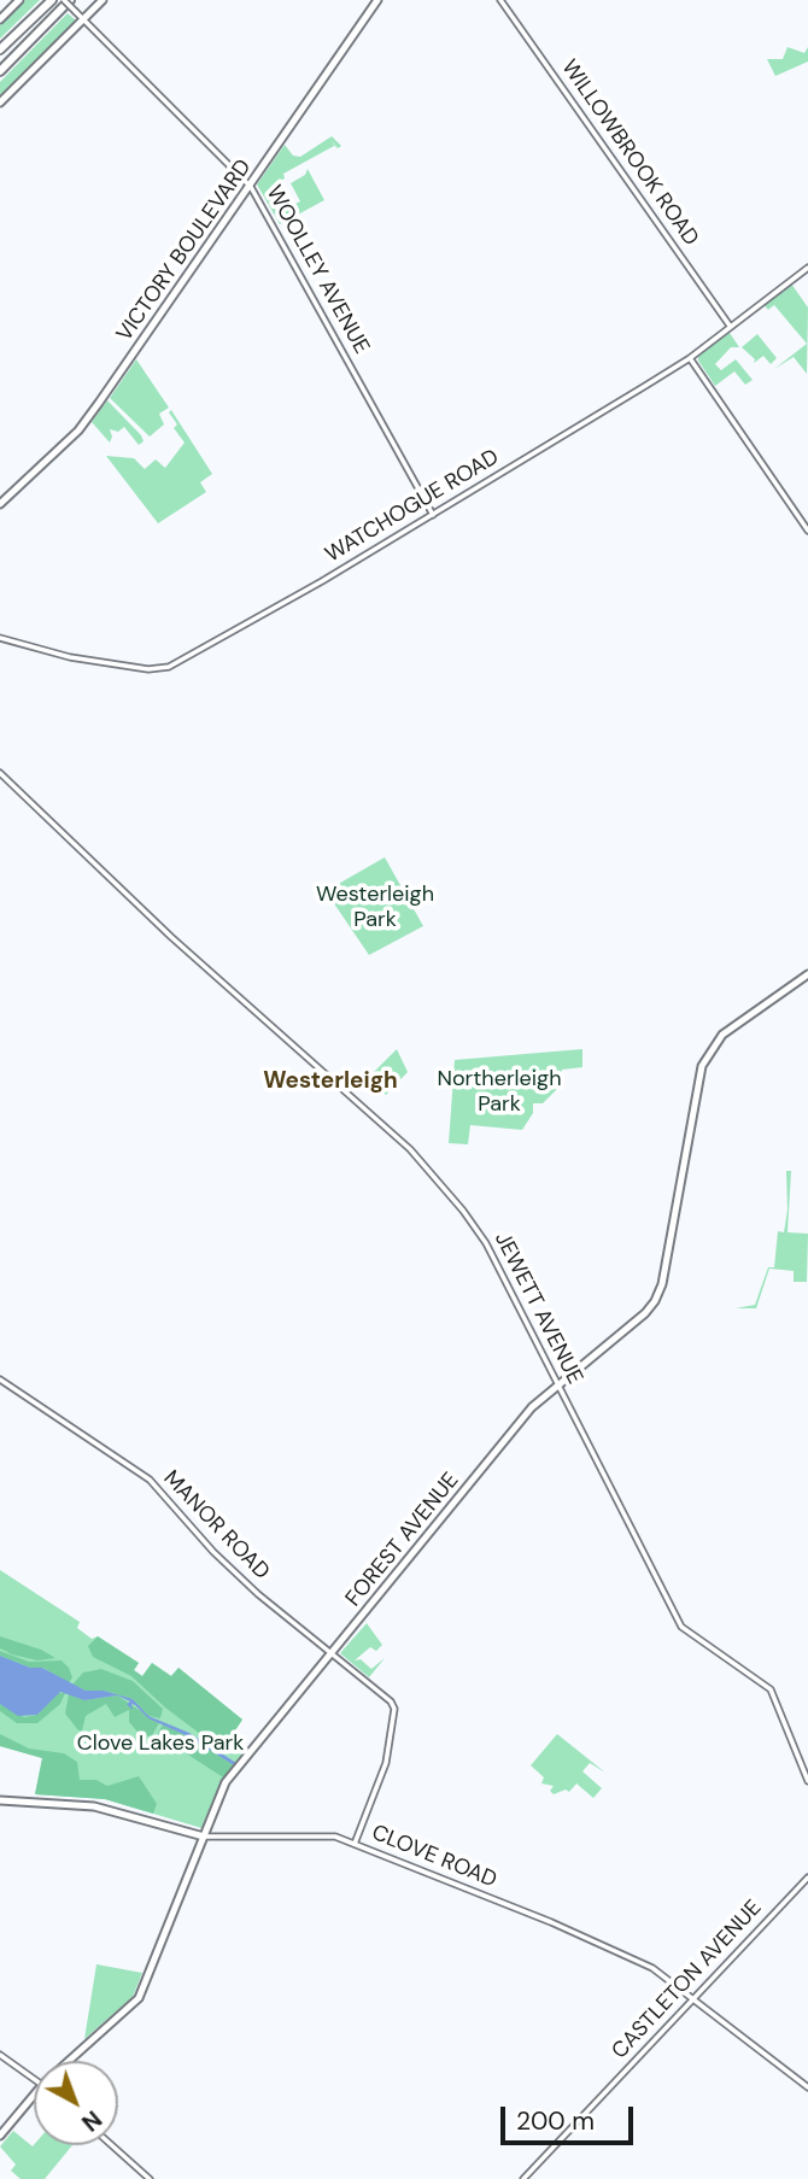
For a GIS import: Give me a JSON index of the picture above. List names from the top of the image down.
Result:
{
  "streets": {
    "main road": ["VICTORY BOULEVARD", "FOREST AVENUE", "CLOVE ROAD"],
    "street": [
      "WILLOWBROOK ROAD",
      "WOOLLEY AVENUE",
      "WATCHOGUE ROAD",
      "JEWETT AVENUE",
      "MANOR ROAD",
      "CASTLETON AVENUE"
    ]
  },
  "crossings": [
    ["WILLOWBROOK ROAD", "WATCHOGUE ROAD"],
    ["VICTORY BOULEVARD", "WOOLLEY AVENUE"],
    ["WOOLLEY AVENUE", "WATCHOGUE ROAD"],
    ["JEWETT AVENUE", "FOREST AVENUE"],
    ["MANOR ROAD", "FOREST AVENUE"],
    ["MANOR ROAD", "CLOVE ROAD"],
    ["FOREST AVENUE", "CLOVE ROAD"],
    ["CLOVE ROAD", "CASTLETON AVENUE"]
  ],
  "districts": ["Westerleigh"],
  "parks": ["Westerleigh Park", "Northerleigh Park", "Clove Lakes Park"],
  "scale_bar": "200 m",
  "north": "bottom right"
}
